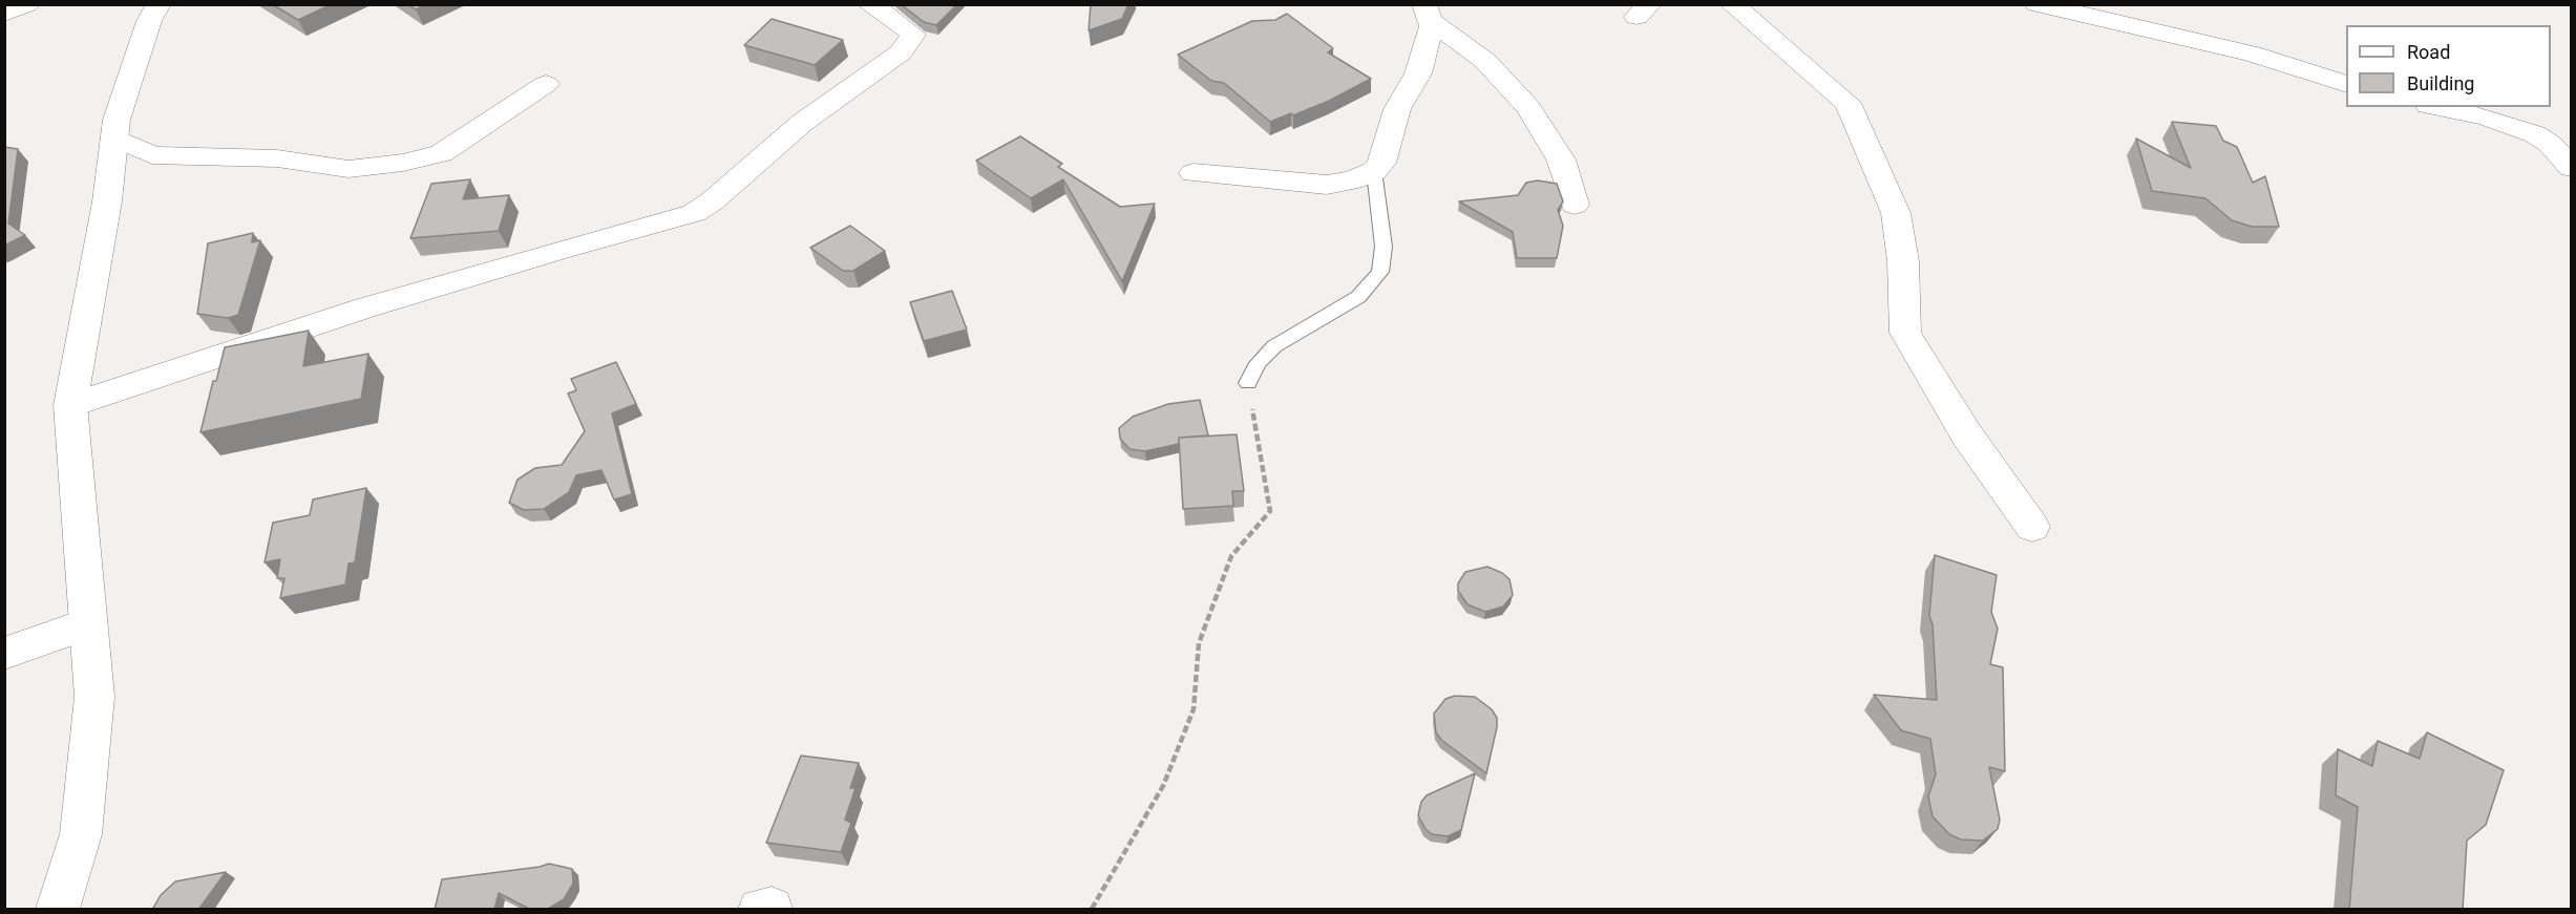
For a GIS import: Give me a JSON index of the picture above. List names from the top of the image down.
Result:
{
  "legend": ["Road", "Building"]
}
